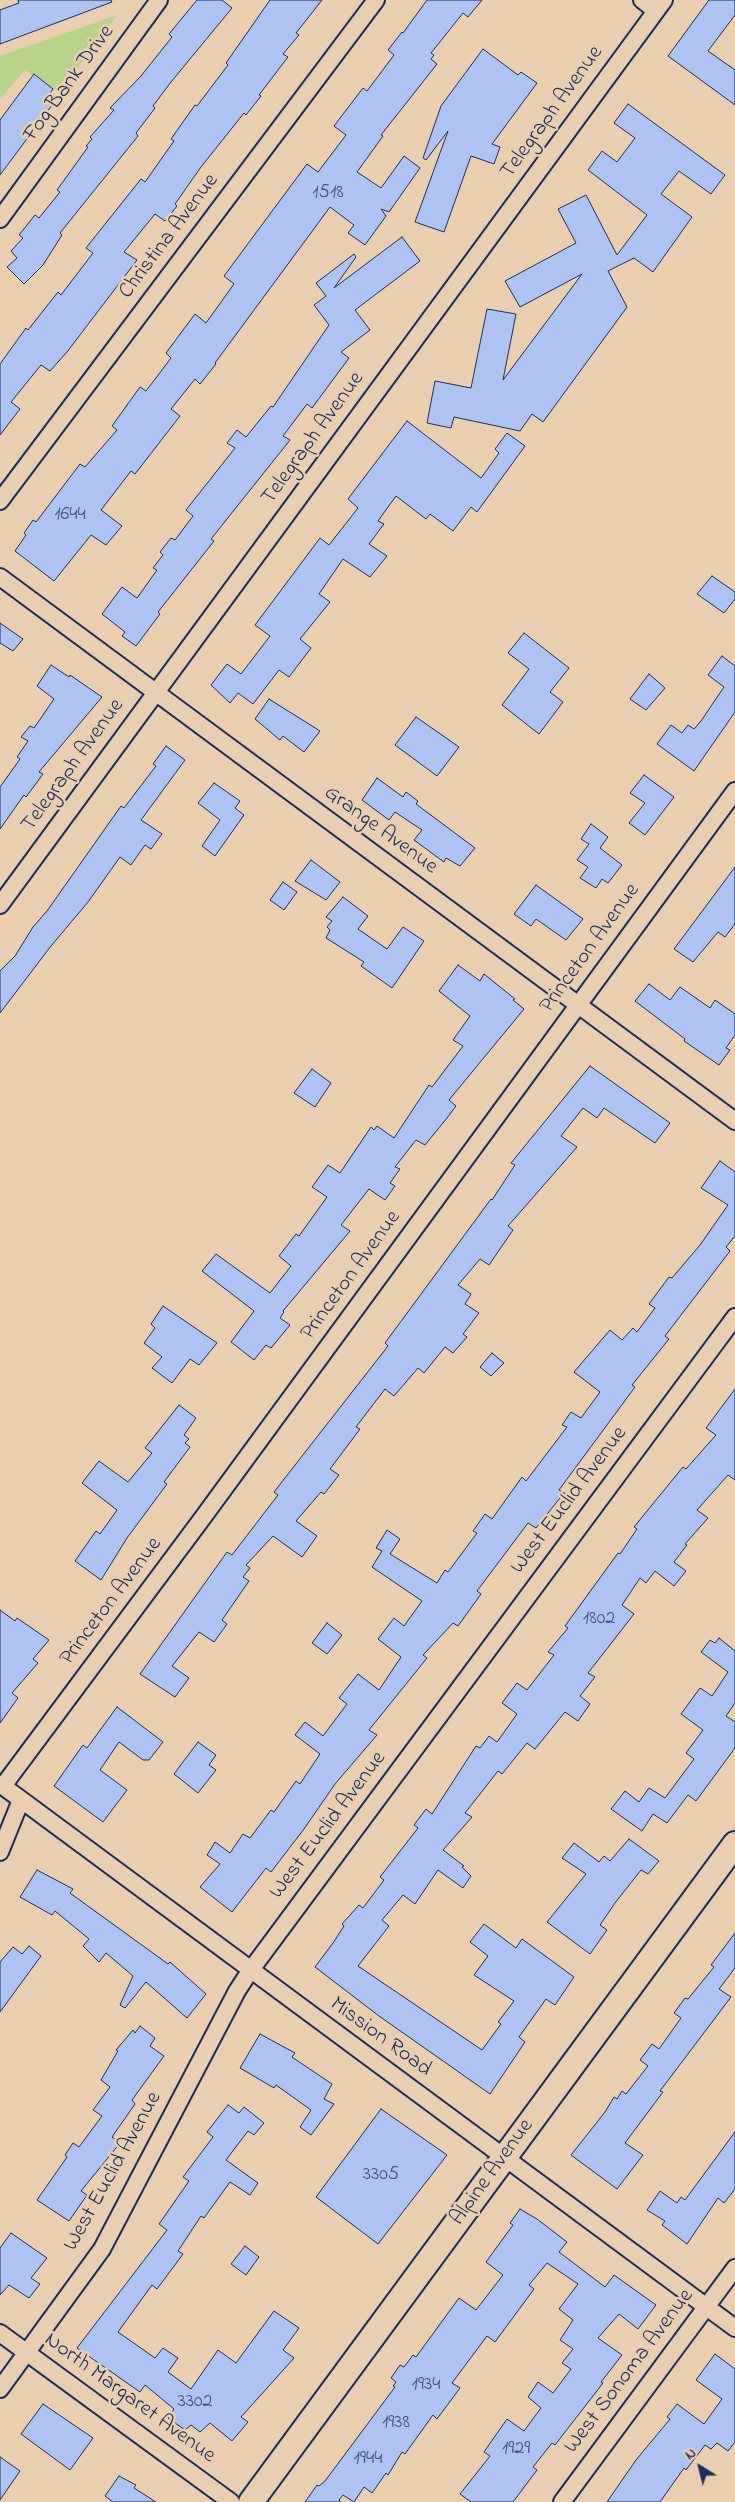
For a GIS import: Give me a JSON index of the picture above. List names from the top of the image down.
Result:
{
  "streets": {
    "street": [
      "Fog Bank Drive",
      "Telegraph Avenue",
      "Christina Avenue",
      "Grange Avenue",
      "Princeton Avenue",
      "West Euclid Avenue",
      "Mission Road",
      "Alpine Avenue",
      "West Sonoma Avenue",
      "North Margaret Avenue"
    ]
  },
  "crossings": [
    ["Telegraph Avenue", "Grange Avenue"],
    ["Grange Avenue", "Princeton Avenue"],
    ["Princeton Avenue", "Mission Road"],
    ["West Euclid Avenue", "Mission Road"],
    ["West Euclid Avenue", "North Margaret Avenue"],
    ["Mission Road", "Alpine Avenue"],
    ["Mission Road", "West Sonoma Avenue"]
  ],
  "house_numbers": [
    "1518",
    "1644",
    "1802",
    "3305",
    "1934",
    "3302",
    "1938",
    "1929",
    "1944"
  ],
  "north": "top left"
}
